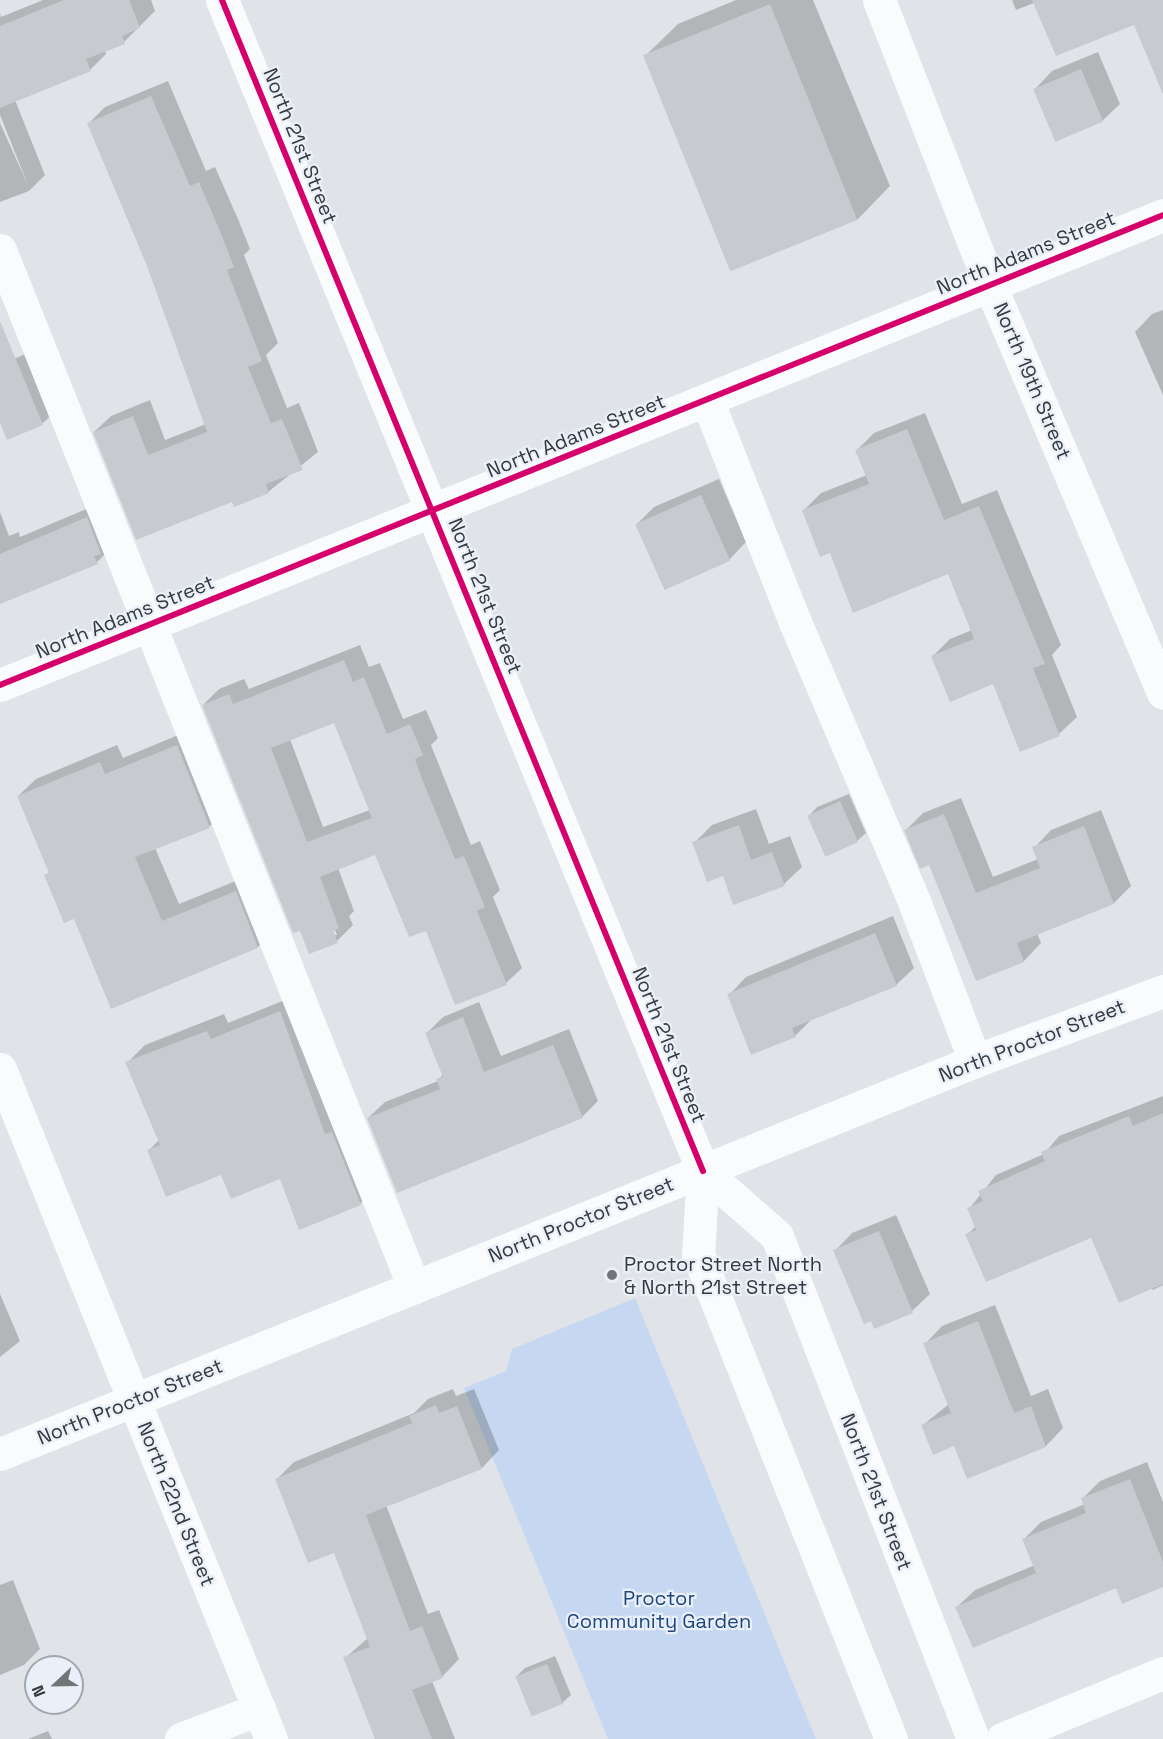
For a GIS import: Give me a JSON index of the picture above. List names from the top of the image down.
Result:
{
  "streets": {
    "street": [
      "North 21st Street",
      "North Adams Street",
      "North 19th Street",
      "North Proctor Street",
      "North 22nd Street"
    ]
  },
  "crossings": [
    ["North 21st Street", "North Adams Street"],
    ["North 21st Street", "North Proctor Street"],
    ["North Adams Street", "North 19th Street"],
    ["North Proctor Street", "North 22nd Street"]
  ],
  "parks": ["Proctor Community Garden"],
  "places": ["Proctor Street North & North 21st Street"],
  "north": "left"
}
